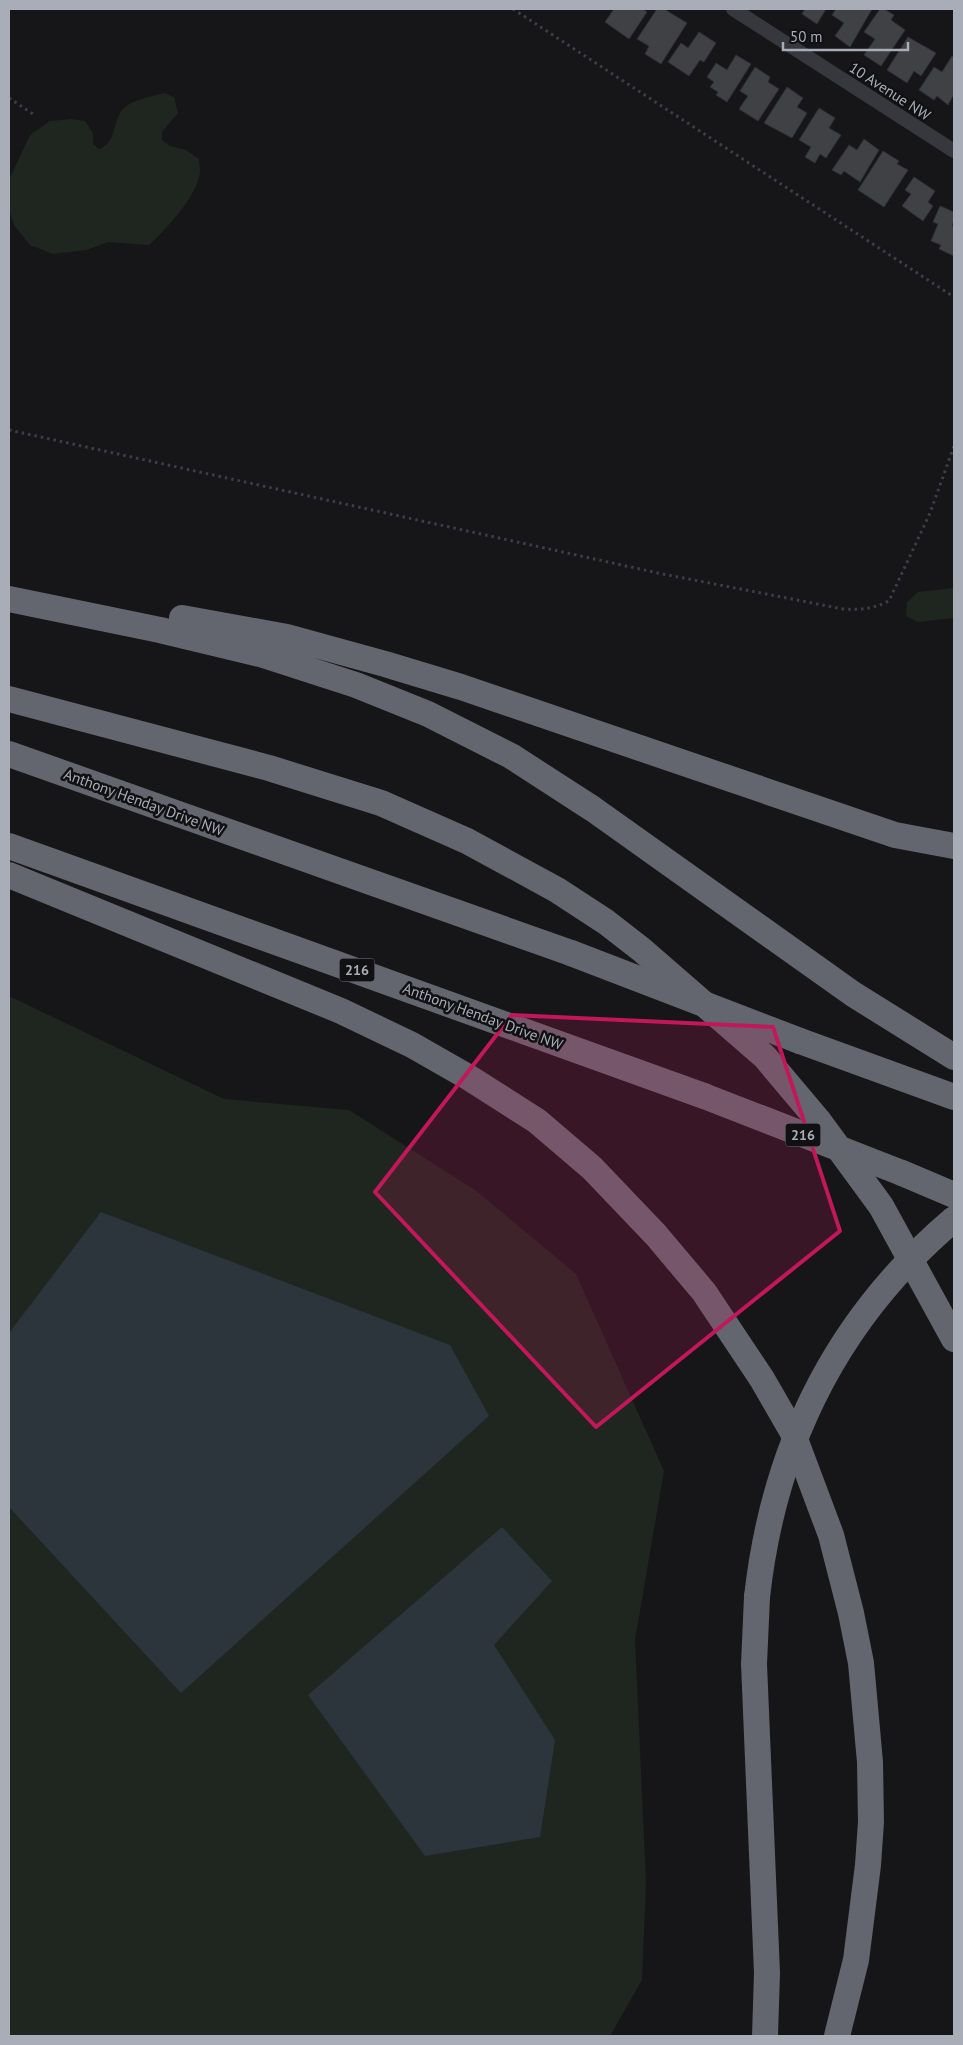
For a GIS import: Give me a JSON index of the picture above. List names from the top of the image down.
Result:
{
  "streets": {
    "highway": ["Anthony Henday Drive NW", "216"],
    "street": ["10 Avenue NW"]
  },
  "scale_bar": "50 m"
}
